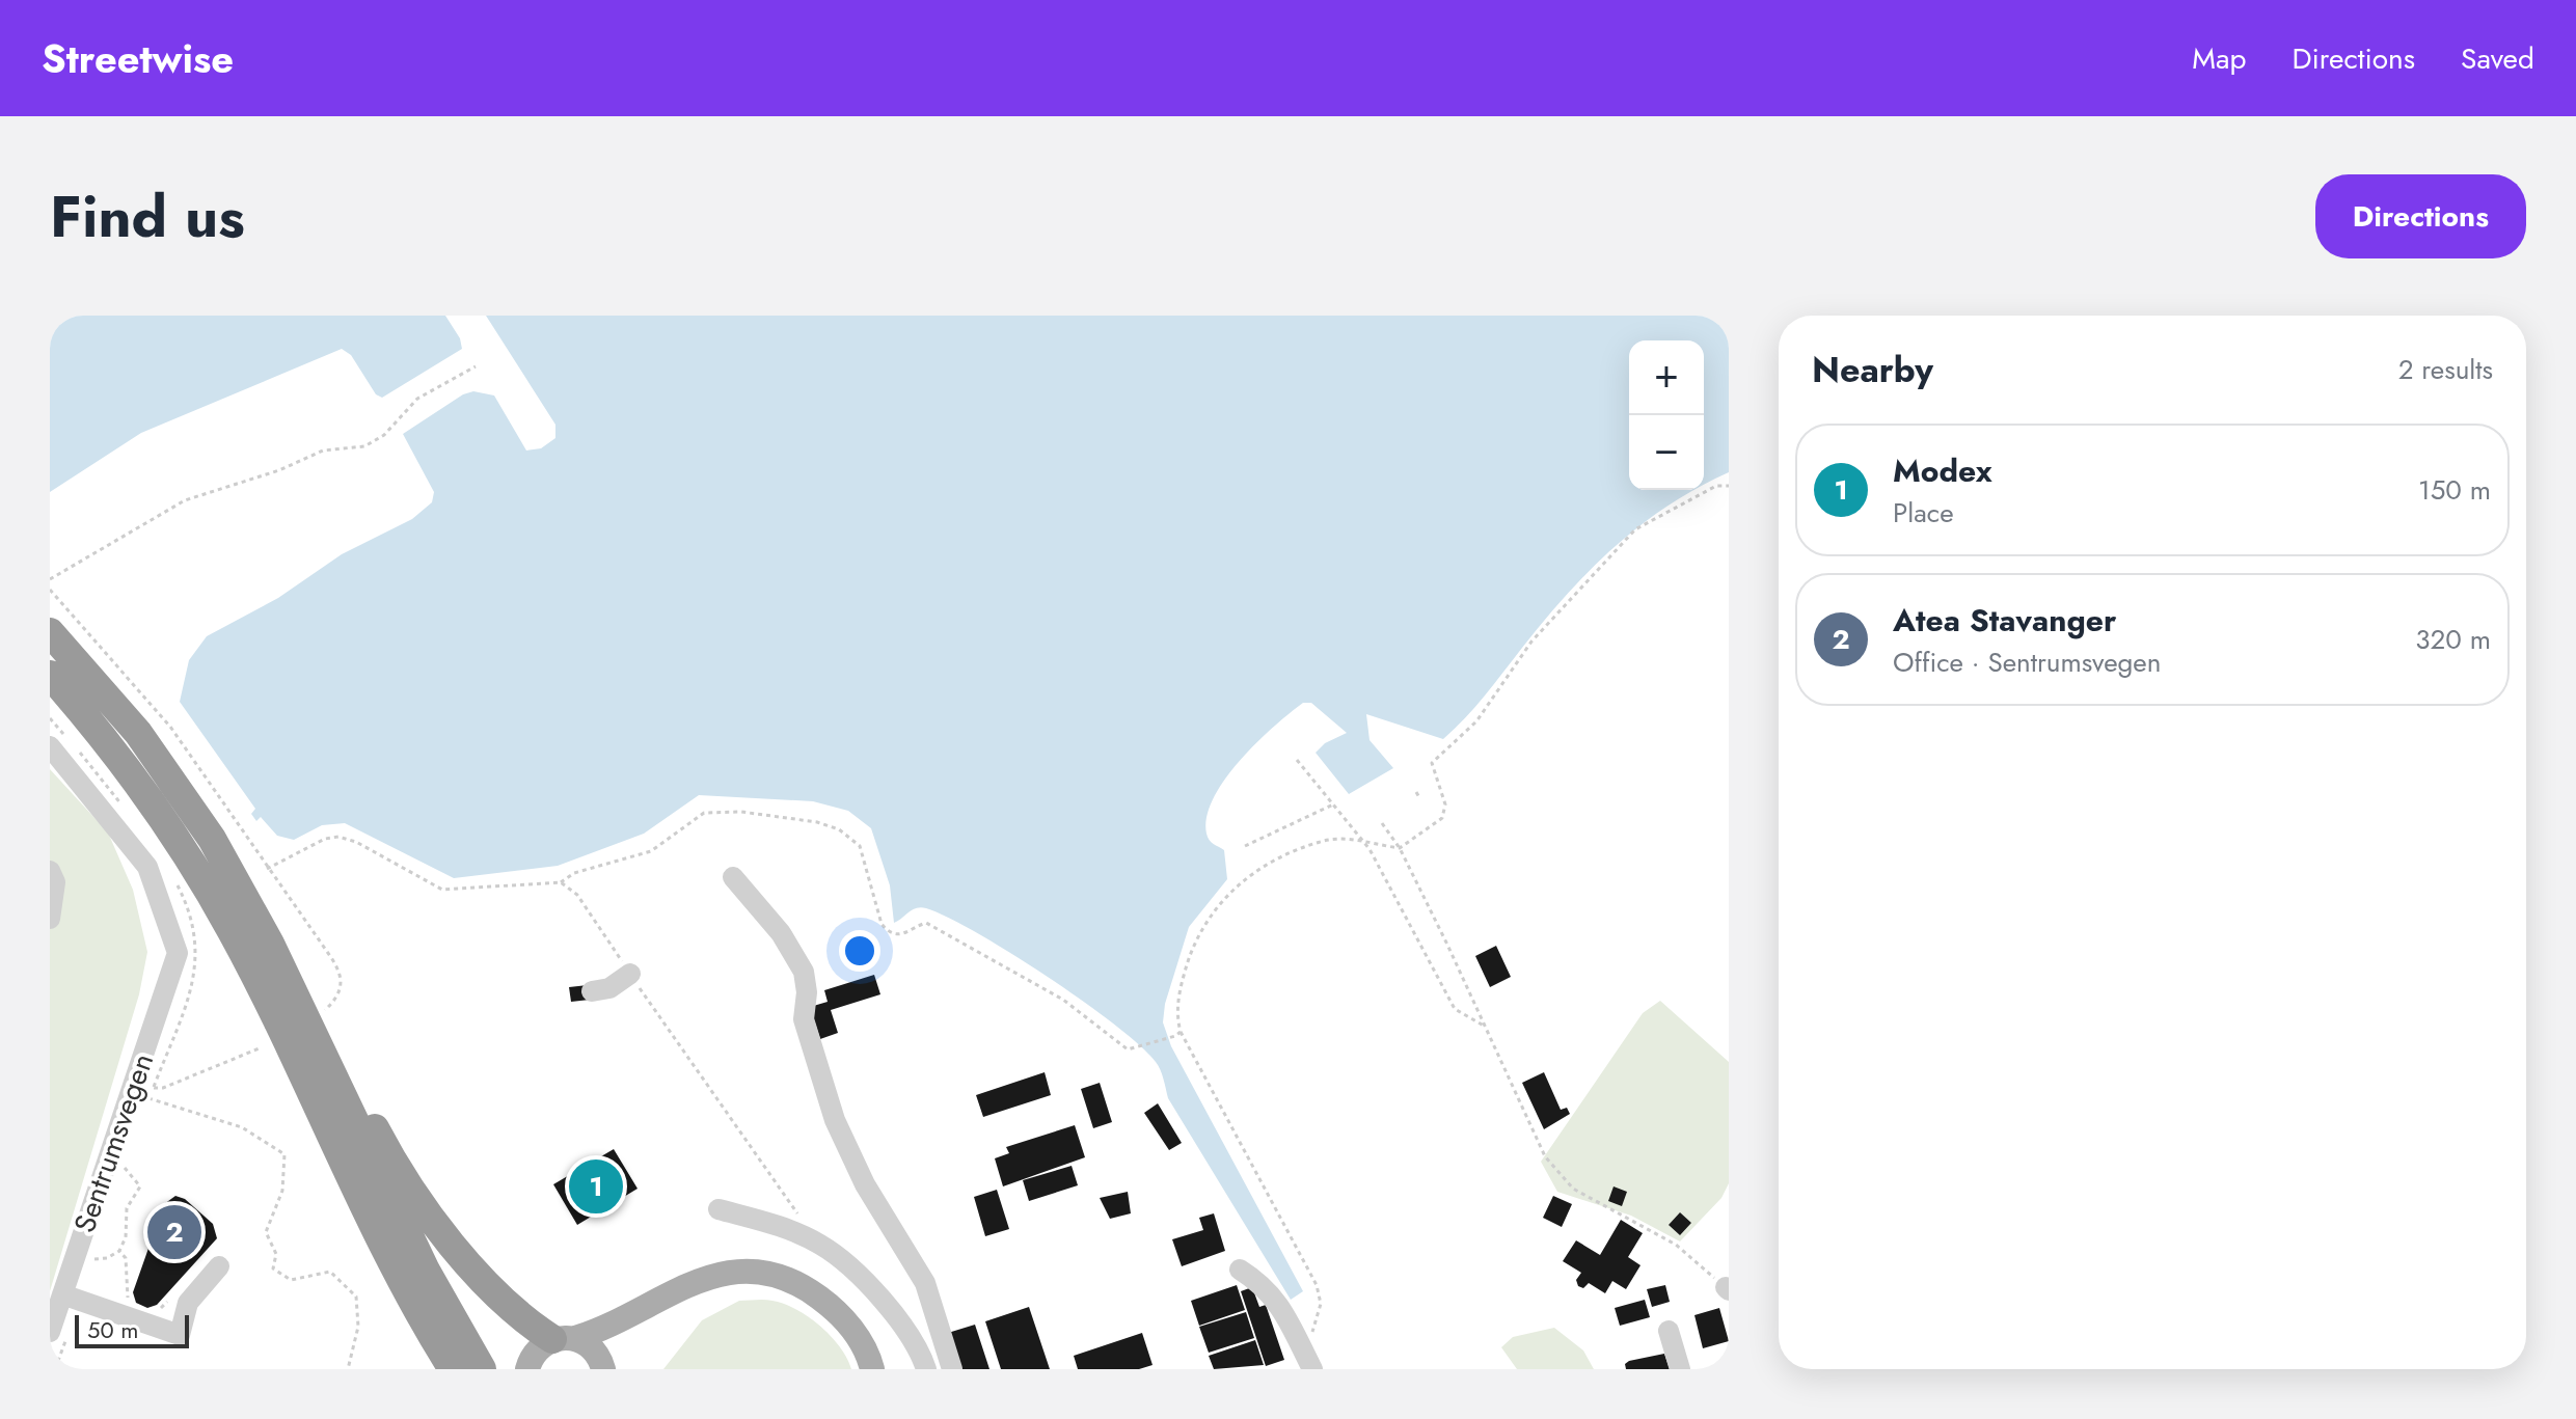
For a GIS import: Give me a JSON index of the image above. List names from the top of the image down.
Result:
{
  "streets": {
    "street": ["Sentrumsvegen"]
  },
  "scale_bar": "50 m",
  "page": {
    "header": "Streetwise",
    "nav": ["Map", "Directions", "Saved"],
    "title": "Find us",
    "buttons": "Directions",
    "heading": ["Nearby", "2 results"],
    "map_buttons": ["+", "−"],
    "list": [
      {
        "mark": "1",
        "name": "Modex",
        "note": "Place",
        "value": "150 m"
      },
      {
        "mark": "2",
        "name": "Atea Stavanger",
        "note": "Office · Sentrumsvegen",
        "value": "320 m"
      }
    ],
    "pins": ["1", "2"],
    "scale": "50 m"
  }
}
